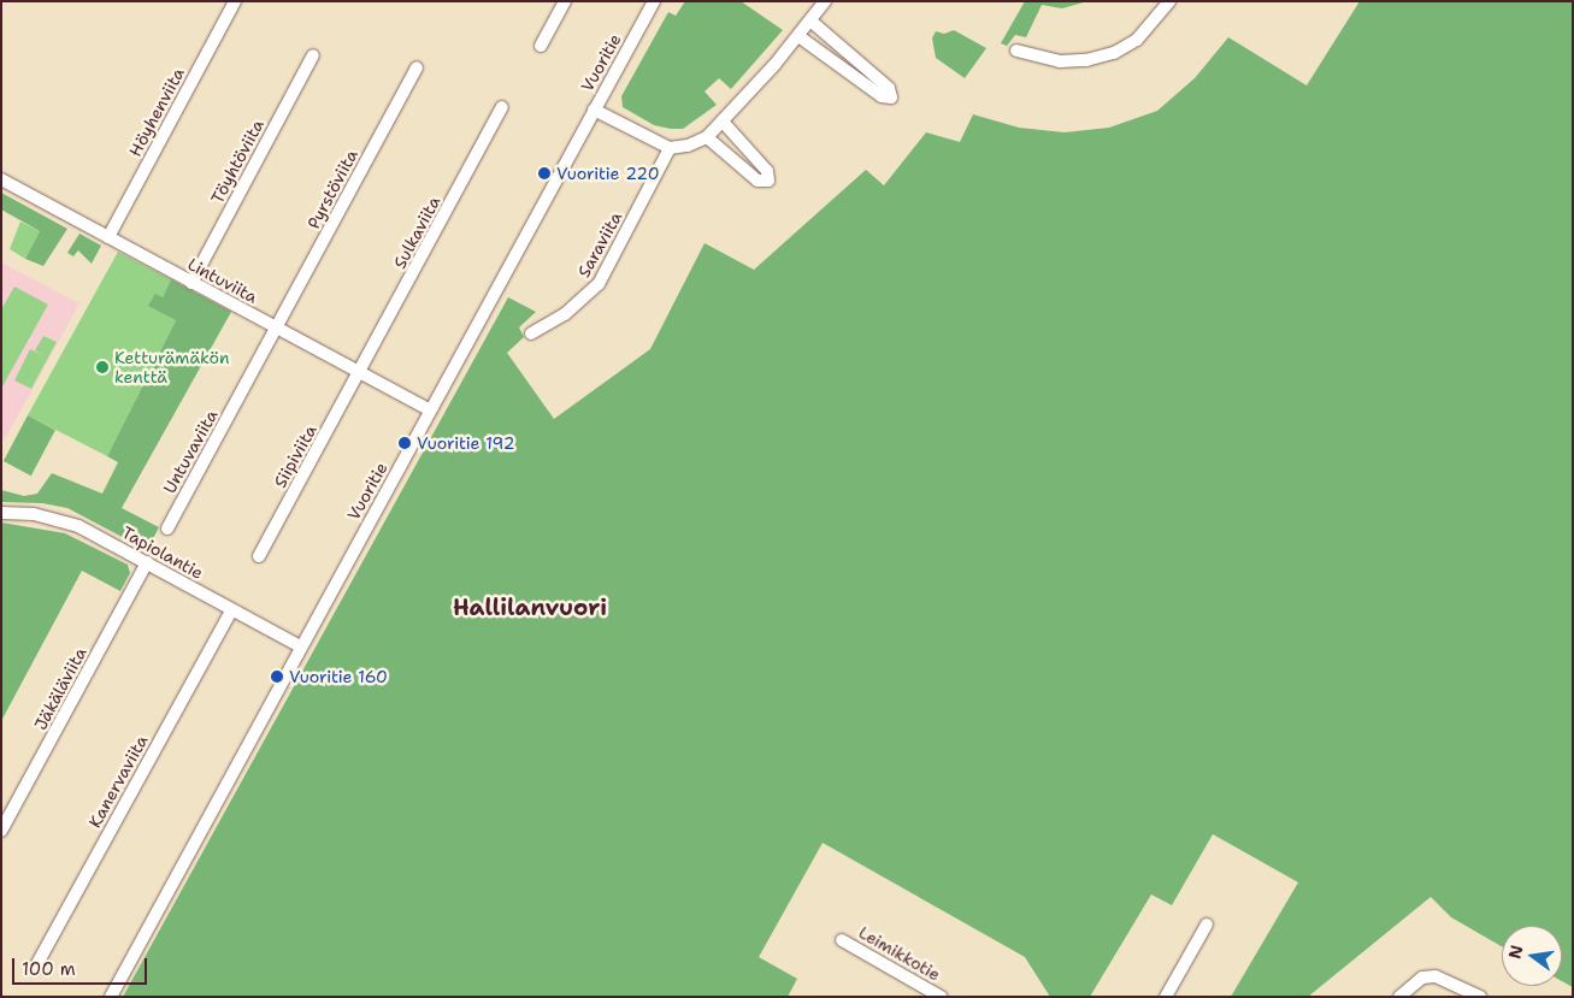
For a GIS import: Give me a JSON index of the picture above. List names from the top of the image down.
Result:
{
  "streets": {
    "street": [
      "Vuoritie",
      "Höyhenviita",
      "Töyhtöviita",
      "Pyrstöviita",
      "Sulkaviita",
      "Saraviita",
      "Lintuviita",
      "Untuvaviita",
      "Siipiviita",
      "Tapiolantie",
      "Jäkäläviita",
      "Kanervaviita",
      "Leimikkotie"
    ]
  },
  "crossings": [
    ["Vuoritie", "Lintuviita"],
    ["Vuoritie", "Tapiolantie"],
    ["Höyhenviita", "Lintuviita"],
    ["Töyhtöviita", "Lintuviita"],
    ["Pyrstöviita", "Lintuviita"],
    ["Pyrstöviita", "Untuvaviita"],
    ["Sulkaviita", "Lintuviita"],
    ["Sulkaviita", "Siipiviita"],
    ["Lintuviita", "Untuvaviita"],
    ["Lintuviita", "Siipiviita"],
    ["Tapiolantie", "Jäkäläviita"],
    ["Tapiolantie", "Kanervaviita"]
  ],
  "districts": ["Hallilanvuori"],
  "places": [
    "Vuoritie 220",
    "Ketturämäkön kenttä",
    "Vuoritie 192",
    "Vuoritie 160"
  ],
  "scale_bar": "100 m",
  "north": "left"
}
